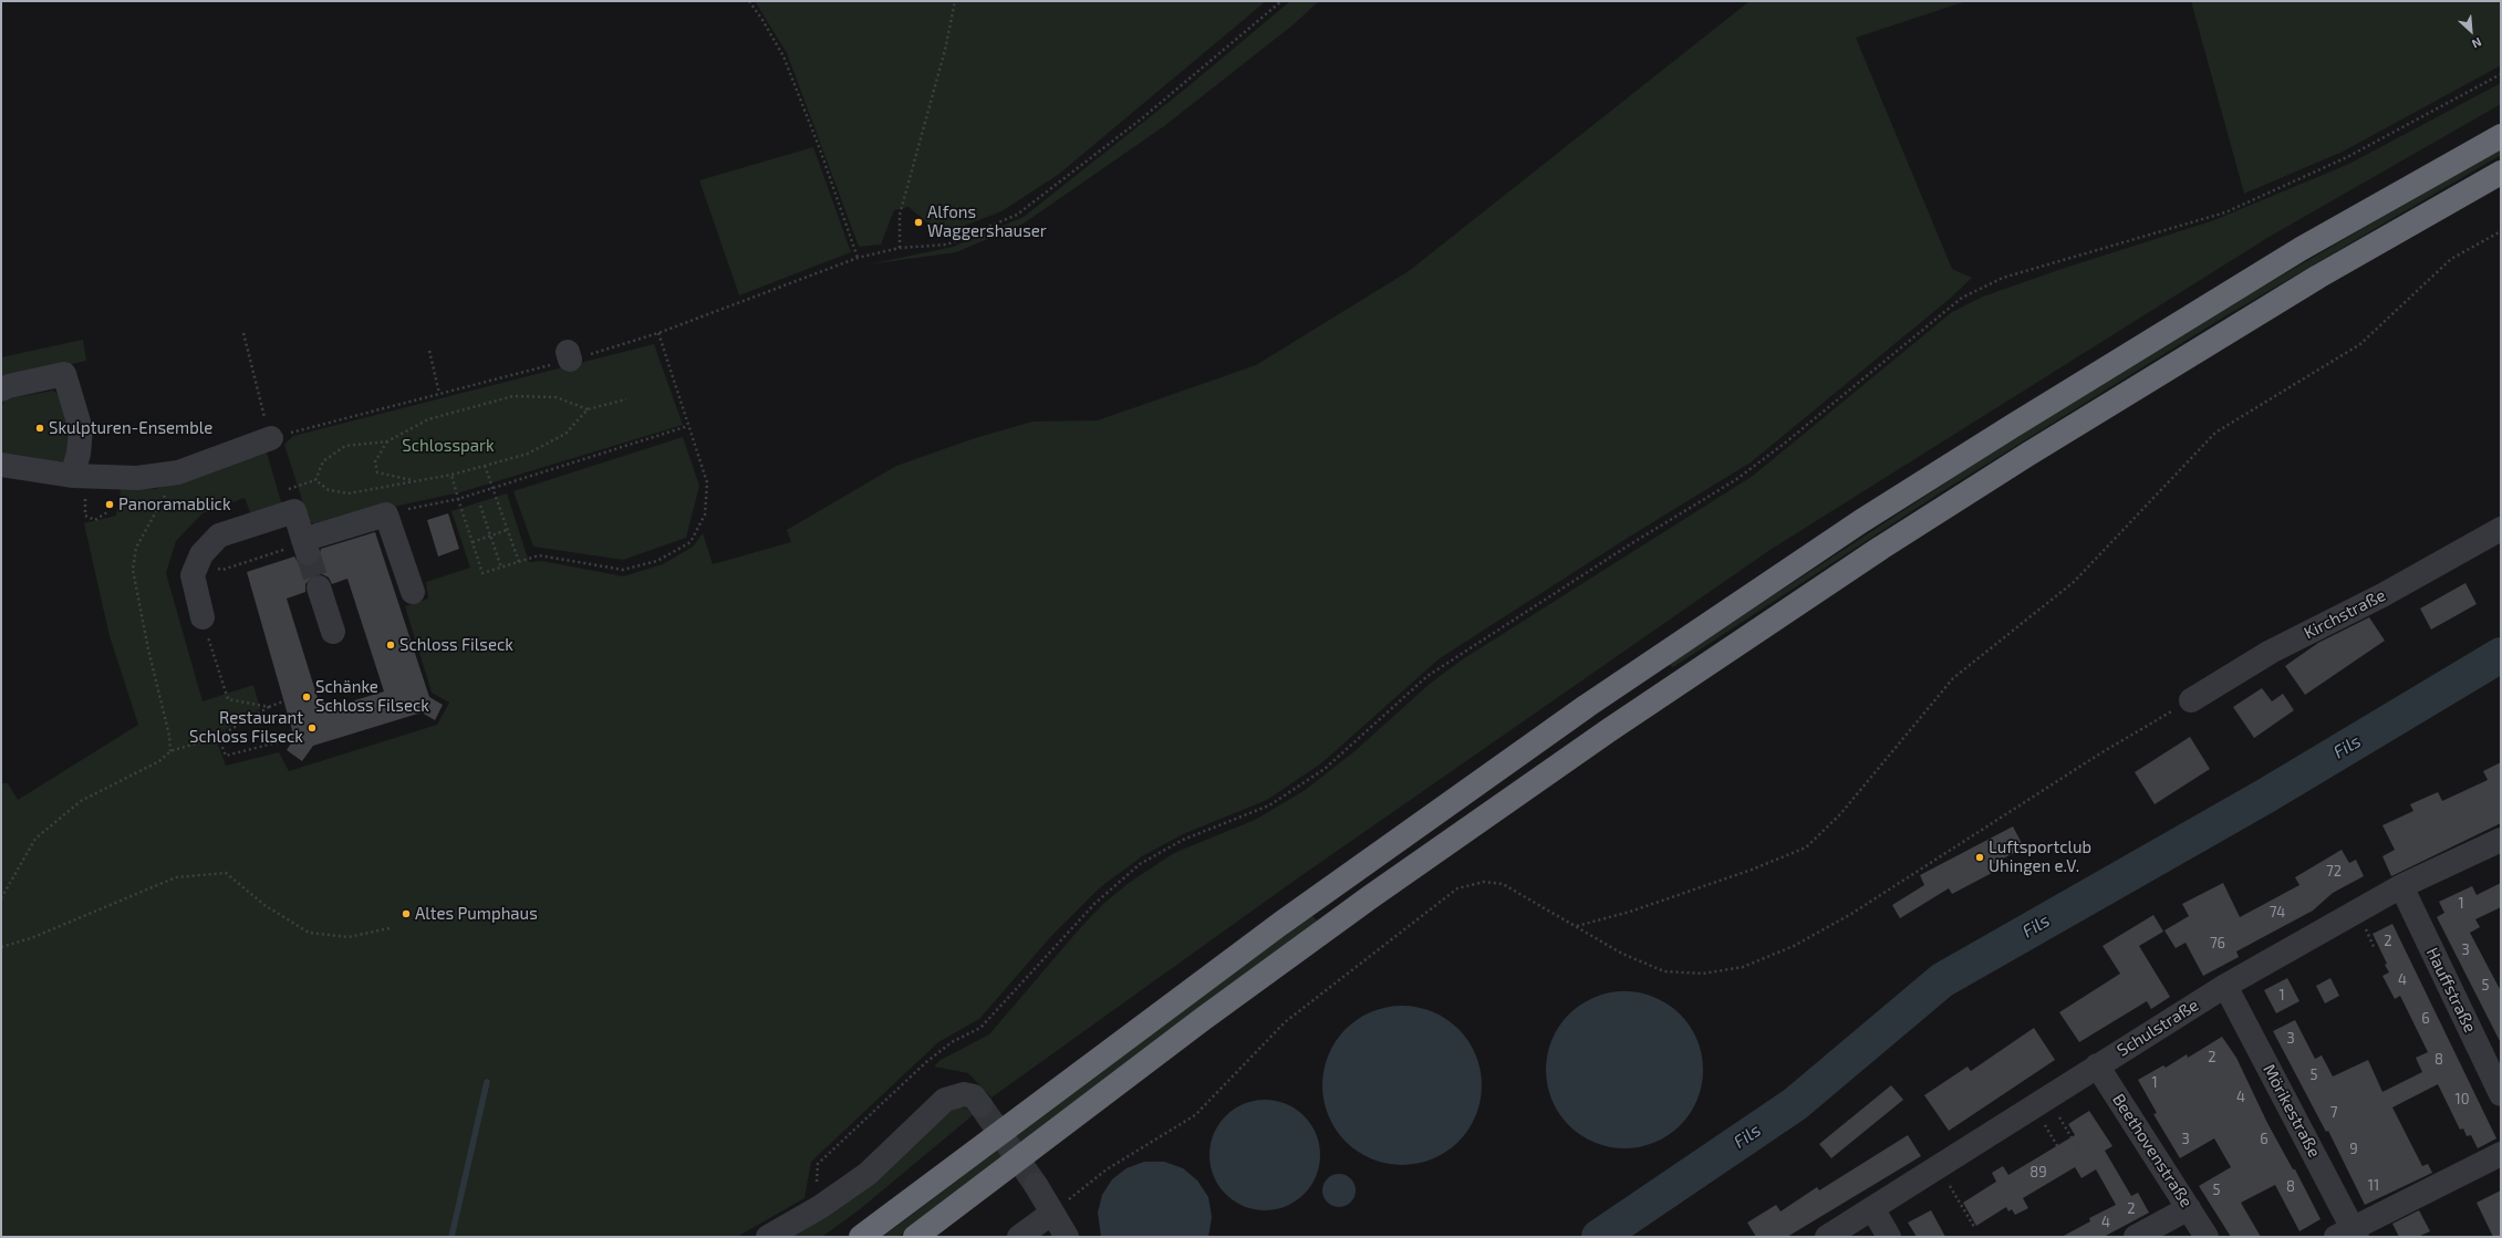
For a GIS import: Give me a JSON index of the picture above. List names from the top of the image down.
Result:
{
  "streets": {
    "street": [
      "Kirchstraße",
      "Hauffstraße",
      "Schulstraße",
      "Mörikestraße",
      "Beethovenstraße"
    ]
  },
  "crossings": [
    ["Hauffstraße", "Schulstraße"],
    ["Schulstraße", "Mörikestraße"],
    ["Schulstraße", "Beethovenstraße"]
  ],
  "water": ["Fils"],
  "parks": ["Schlosspark"],
  "places": [
    "Alfons Waggershauser",
    "Skulpturen-Ensemble",
    "Panoramablick",
    "Schloss Filseck",
    "Schänke Schloss Filseck",
    "Restaurant Schloss Filseck",
    "Luftsportclub Uhingen e.V.",
    "Altes Pumphaus"
  ],
  "house_numbers": [
    "72",
    "1",
    "74",
    "2",
    "76",
    "3",
    "4",
    "5",
    "1",
    "6",
    "3",
    "2",
    "8",
    "5",
    "1",
    "4",
    "10",
    "7",
    "3",
    "6",
    "9",
    "89",
    "11",
    "8",
    "5",
    "2",
    "4"
  ],
  "north": "bottom right"
}
